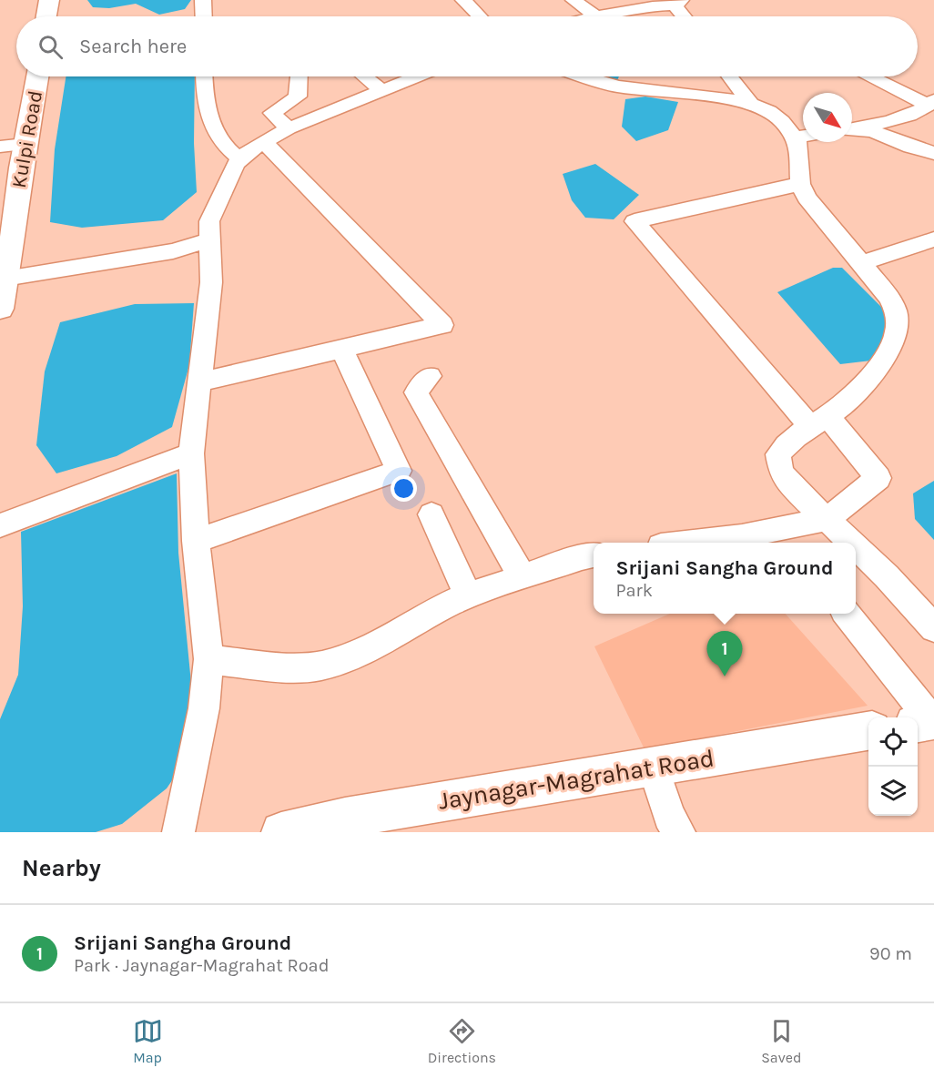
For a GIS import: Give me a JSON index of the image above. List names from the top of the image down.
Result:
{
  "streets": {
    "main road": ["Kulpi Road", "Jaynagar-Magrahat Road"]
  },
  "north": "bottom right",
  "page": {
    "search": "Search here",
    "popup": ["Srijani Sangha Ground", "Park"],
    "pins": "1",
    "heading": "Nearby",
    "list": [
      {
        "mark": "1",
        "name": "Srijani Sangha Ground",
        "note": "Park · Jaynagar-Magrahat Road",
        "value": "90 m"
      }
    ],
    "nav": ["Map", "Directions", "Saved"]
  }
}
